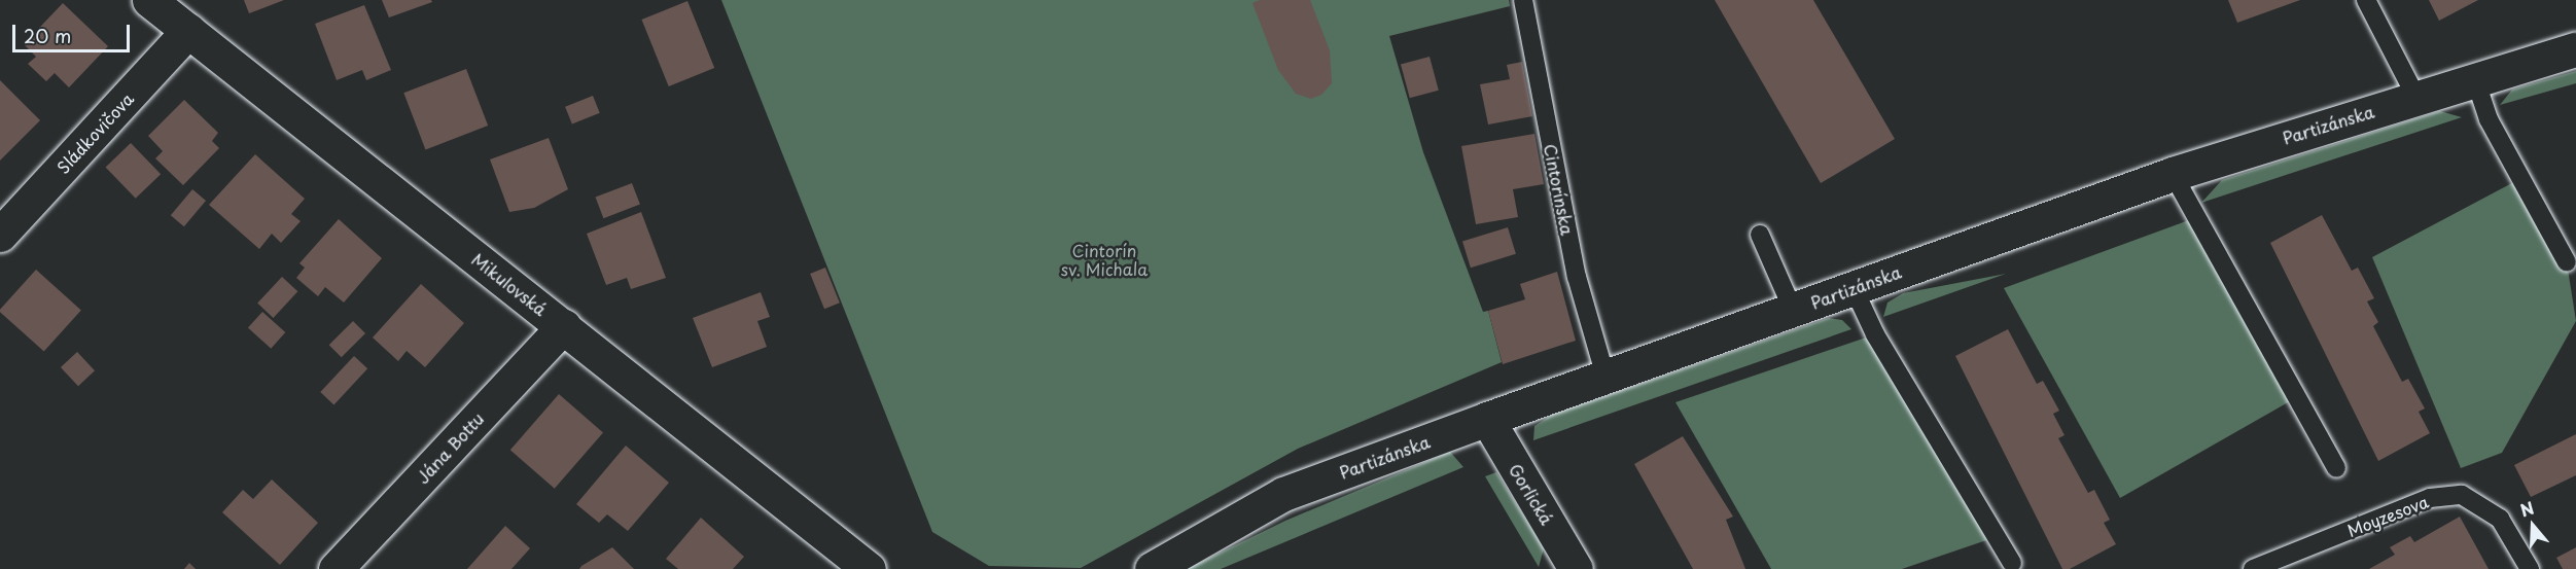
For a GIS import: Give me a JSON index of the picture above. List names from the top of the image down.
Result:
{
  "streets": {
    "street": [
      "Partizánska",
      "Sládkovičova",
      "Mikulovská",
      "Jána Bottu",
      "Gorlická"
    ],
    "lane": ["Cintorínska", "Moyzesova"]
  },
  "crossings": [
    ["Partizánska", "Cintorínska"],
    ["Partizánska", "Gorlická"],
    ["Sládkovičova", "Mikulovská"],
    ["Mikulovská", "Jána Bottu"]
  ],
  "parks": ["Cintorín sv. Michala"],
  "scale_bar": "20 m",
  "north": "top"
}
